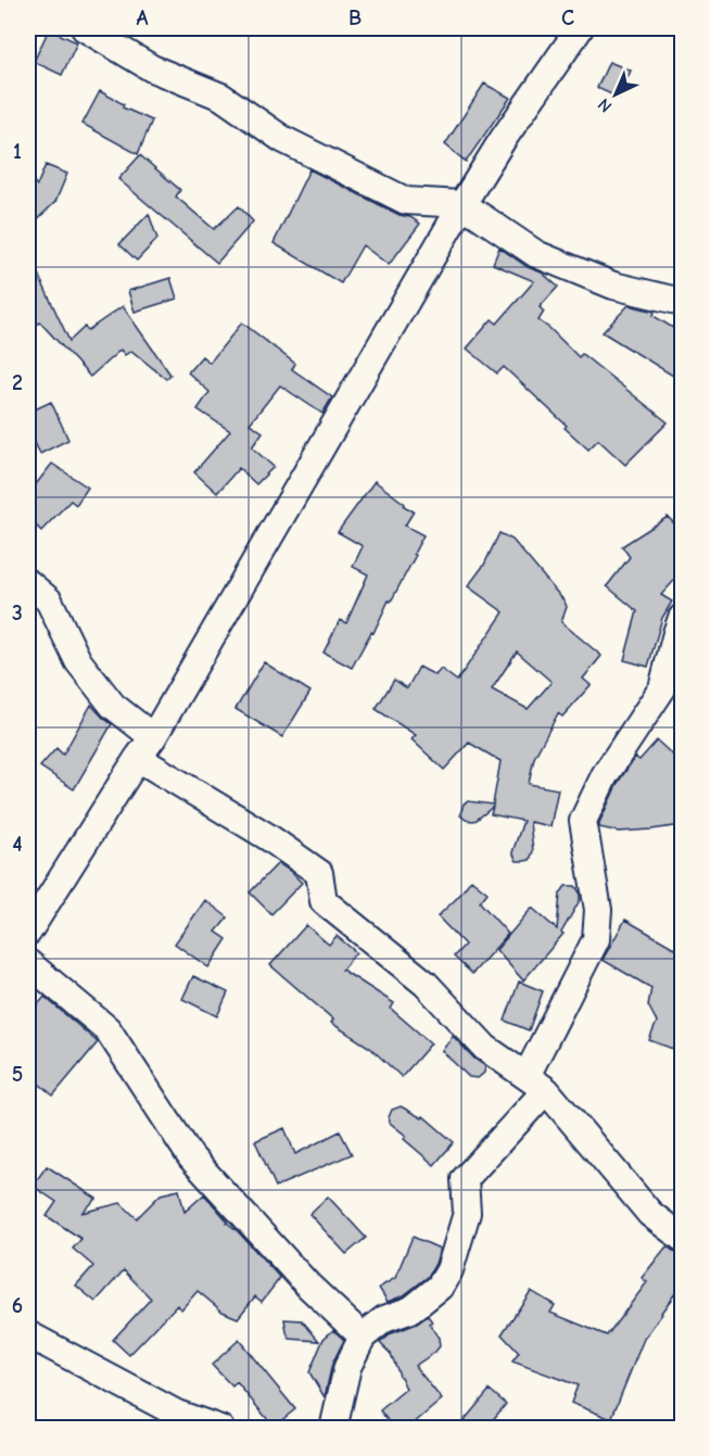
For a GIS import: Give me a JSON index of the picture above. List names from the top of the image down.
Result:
{
  "north": "bottom left",
  "grid": {
    "columns": ["A", "B", "C"],
    "rows": [
      "1",
      "2",
      "3",
      "4",
      "5",
      "6"
    ]
  }
}
